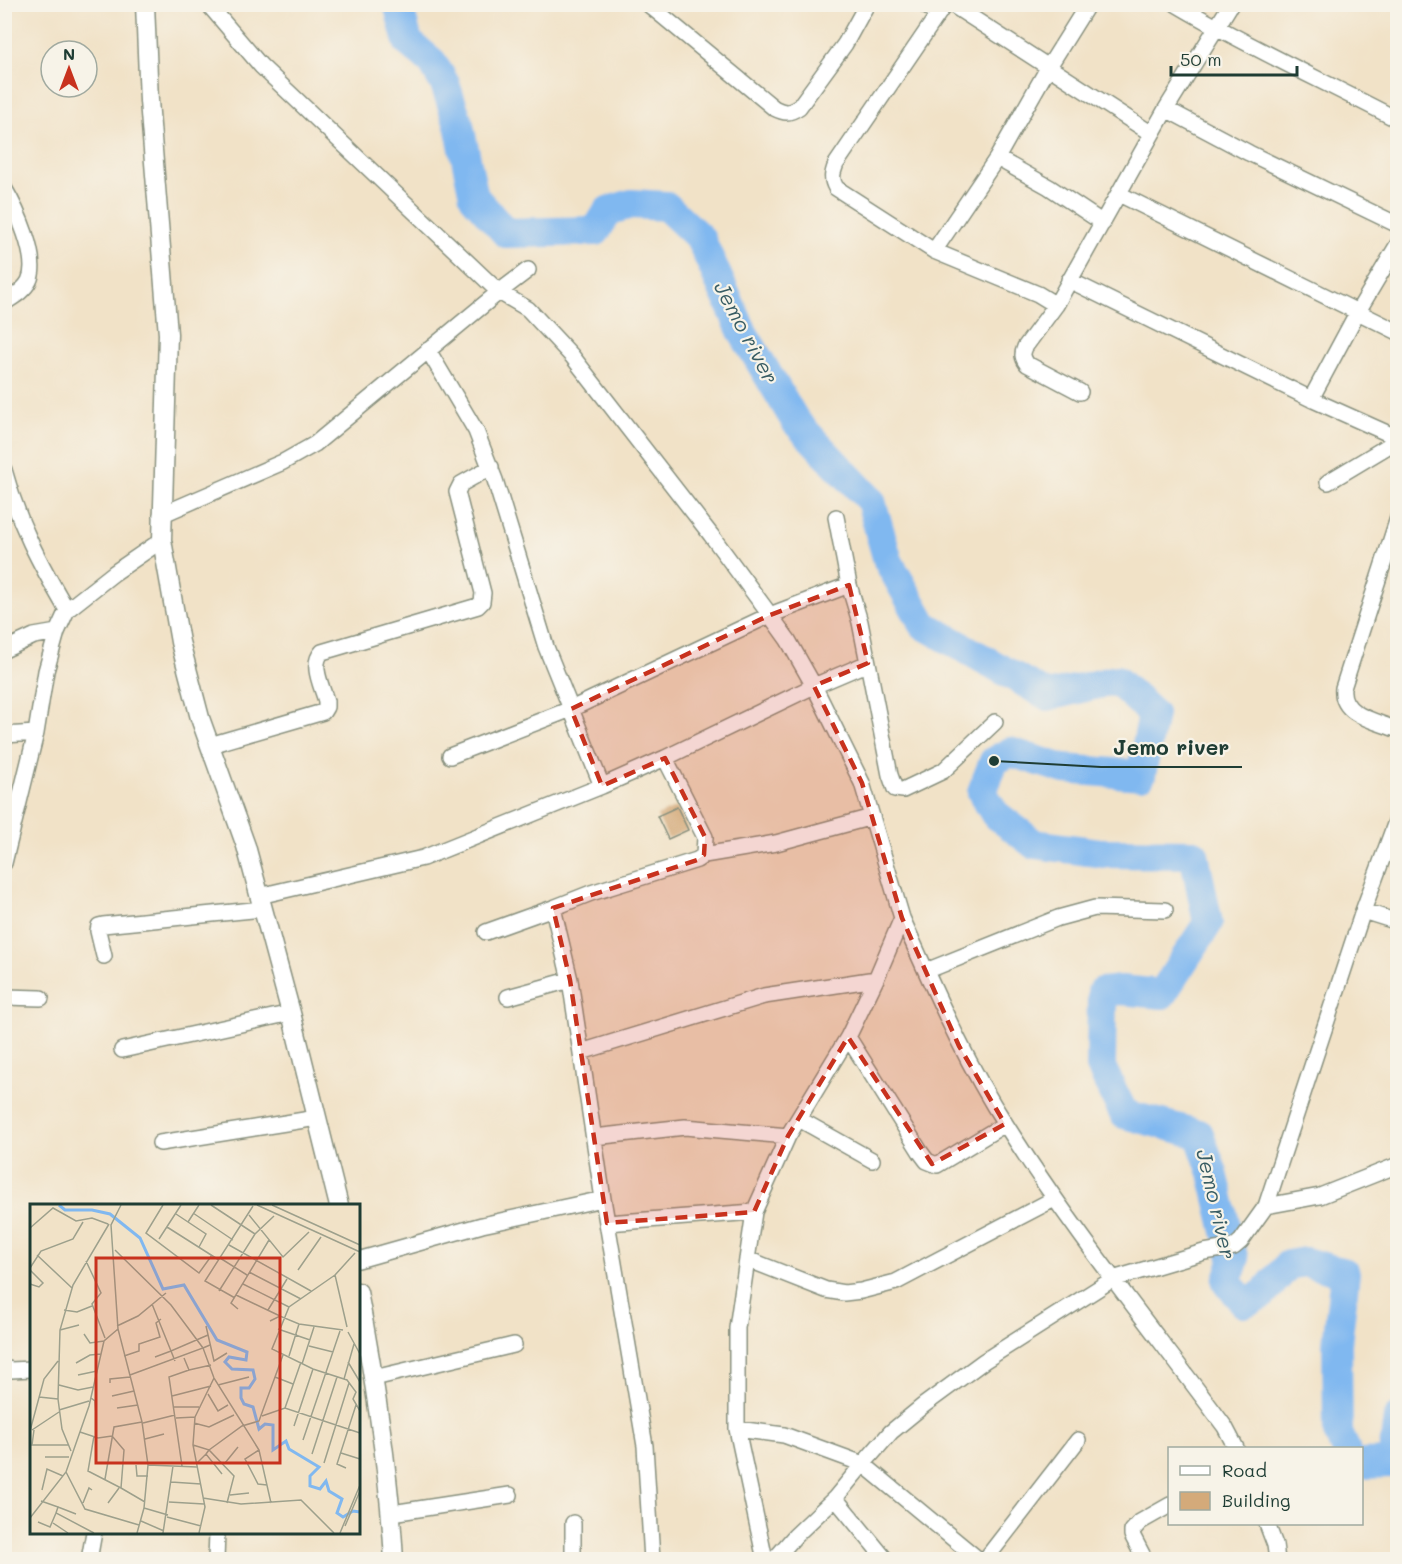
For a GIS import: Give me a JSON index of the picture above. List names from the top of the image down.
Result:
{
  "water": ["Jemo river"],
  "places": ["Jemo river"],
  "legend": ["Road", "Building"],
  "scale_bar": "50 m",
  "north": "top"
}
